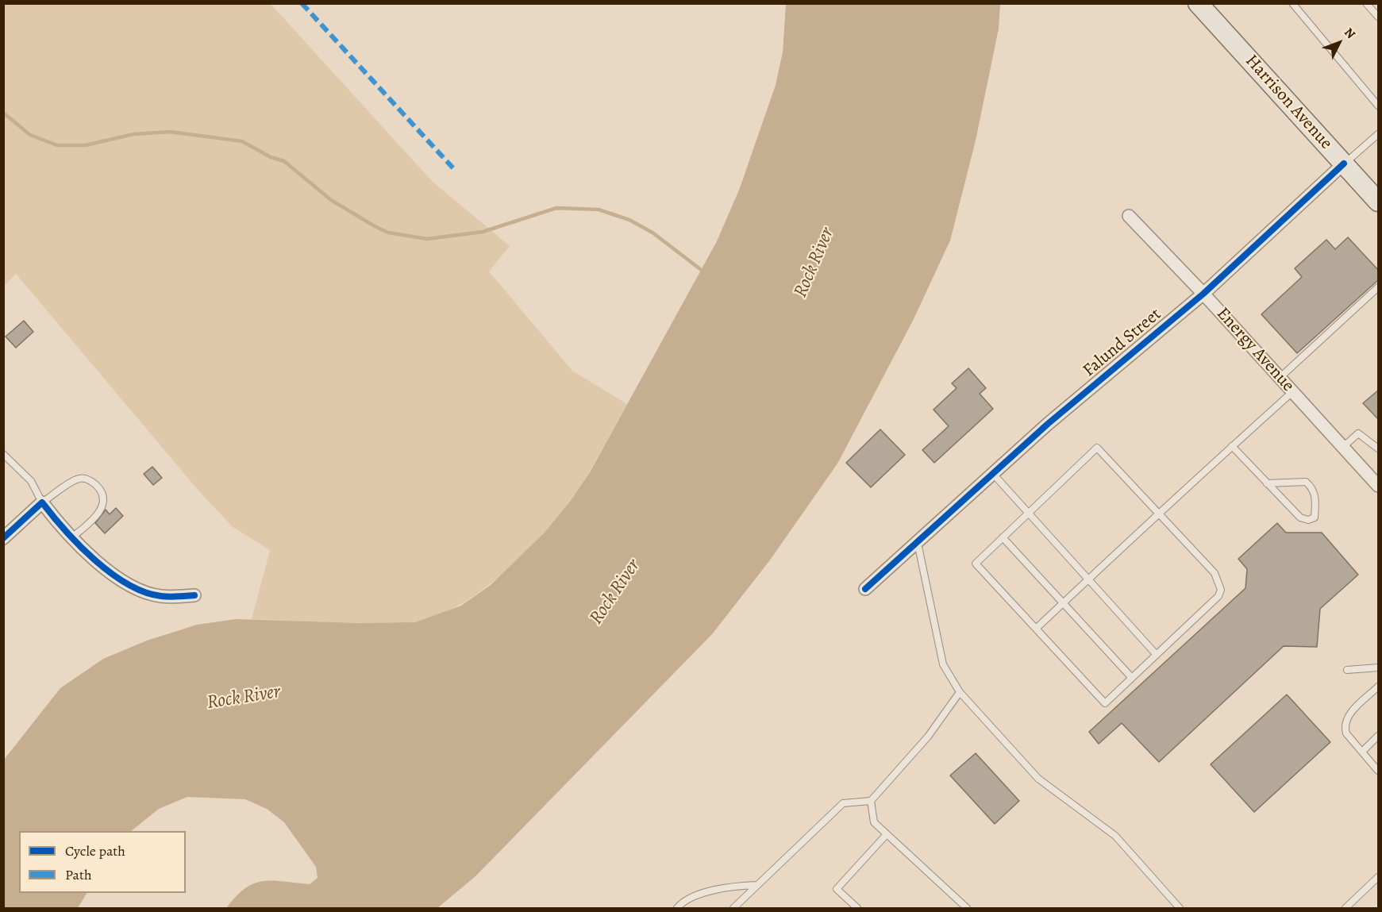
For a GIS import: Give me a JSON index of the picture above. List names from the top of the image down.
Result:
{
  "streets": {
    "main road": ["Harrison Avenue"],
    "street": ["Falund Street", "Energy Avenue"]
  },
  "crossings": [
    ["Harrison Avenue", "Falund Street"],
    ["Falund Street", "Energy Avenue"]
  ],
  "water": ["Rock River"],
  "legend": ["Cycle path", "Path"],
  "north": "top right"
}
